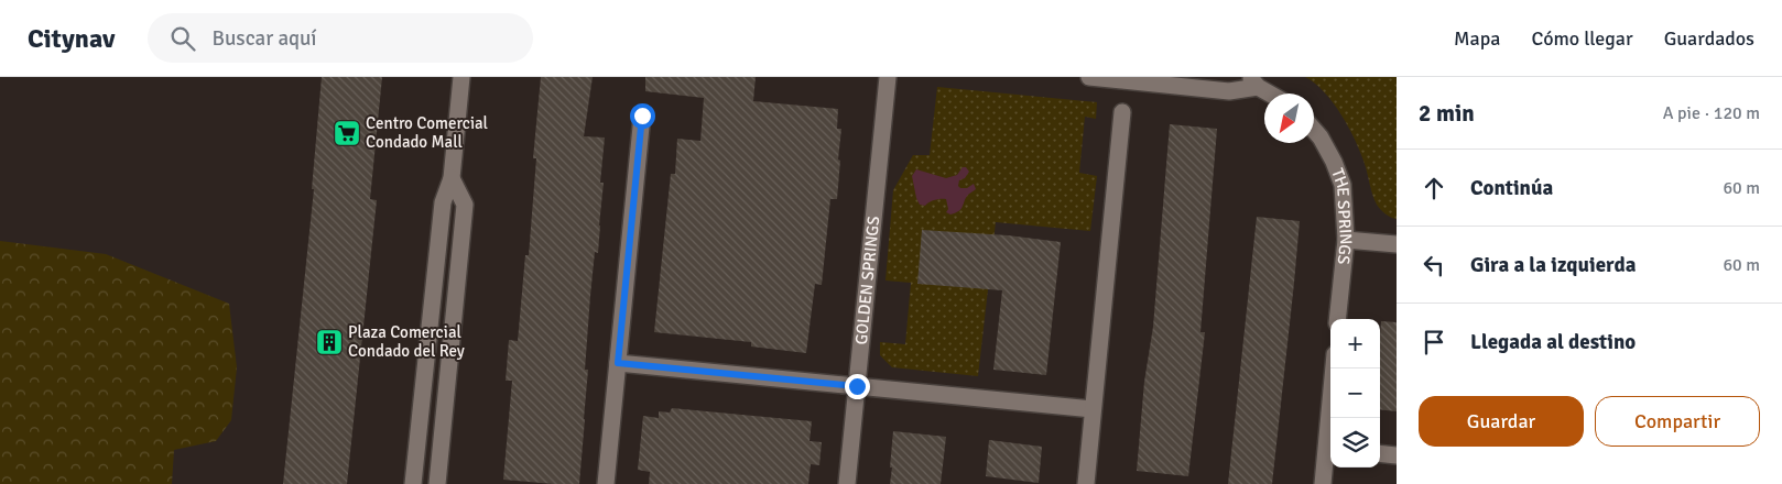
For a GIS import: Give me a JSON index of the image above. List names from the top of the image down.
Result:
{
  "streets": {
    "street": ["THE SPRINGS", "GOLDEN SPRINGS"]
  },
  "places": {
    "supermarket": ["Centro Comercial Condado Mall"],
    "building": ["Plaza Comercial Condado del Rey"]
  },
  "north": "bottom left",
  "page": {
    "header": "Citynav",
    "search": "Buscar aquí",
    "nav": ["Mapa", "Cómo llegar", "Guardados"],
    "heading": ["2 min", "A pie · 120 m"],
    "list": [
      ["Continúa", "60 m"],
      ["Gira a la izquierda", "60 m"],
      "Llegada al destino"
    ],
    "map_buttons": ["+", "−"],
    "buttons": ["Guardar", "Compartir"]
  }
}
